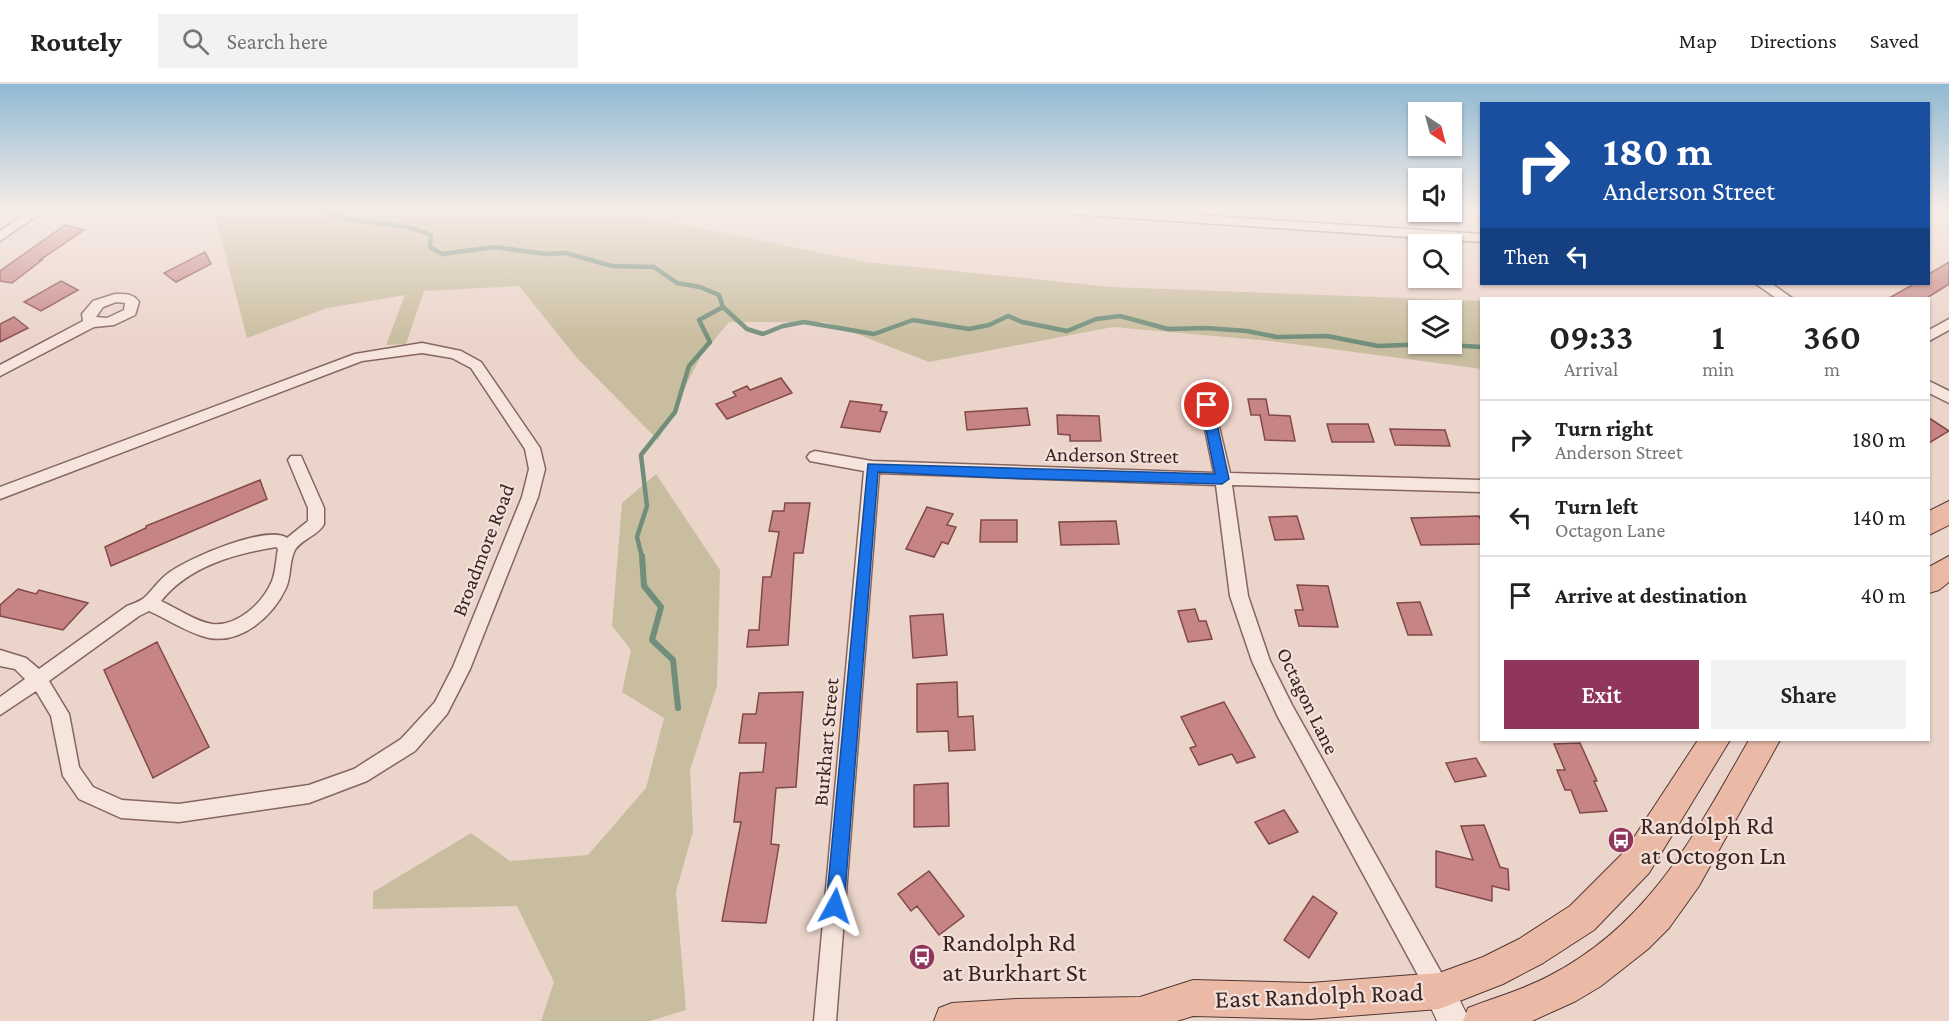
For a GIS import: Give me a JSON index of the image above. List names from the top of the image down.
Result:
{
  "streets": {
    "main road": ["East Randolph Road"],
    "street": [
      "Anderson Street",
      "Broadmore Road",
      "Octagon Lane",
      "Burkhart Street"
    ]
  },
  "crossings": [
    ["Anderson Street", "Octagon Lane"],
    ["Anderson Street", "Burkhart Street"],
    ["Octagon Lane", "East Randolph Road"]
  ],
  "places": {
    "bus stop": ["Randolph Rd at Octogon Ln", "Randolph Rd at Burkhart St"]
  },
  "north": "bottom right",
  "page": {
    "header": "Routely",
    "search": "Search here",
    "nav": ["Map", "Directions", "Saved"],
    "turn": ["180 m", "Anderson Street"],
    "then": "Then",
    "eta": [
      "09:33",
      "Arrival",
      "1",
      "min",
      "360",
      "m"
    ],
    "list": [
      {
        "name": "Turn right",
        "note": "Anderson Street",
        "value": "180 m"
      },
      {
        "name": "Turn left",
        "note": "Octagon Lane",
        "value": "140 m"
      },
      {
        "name": "Arrive at destination",
        "value": "40 m"
      }
    ],
    "buttons": ["Exit", "Share"]
  }
}
